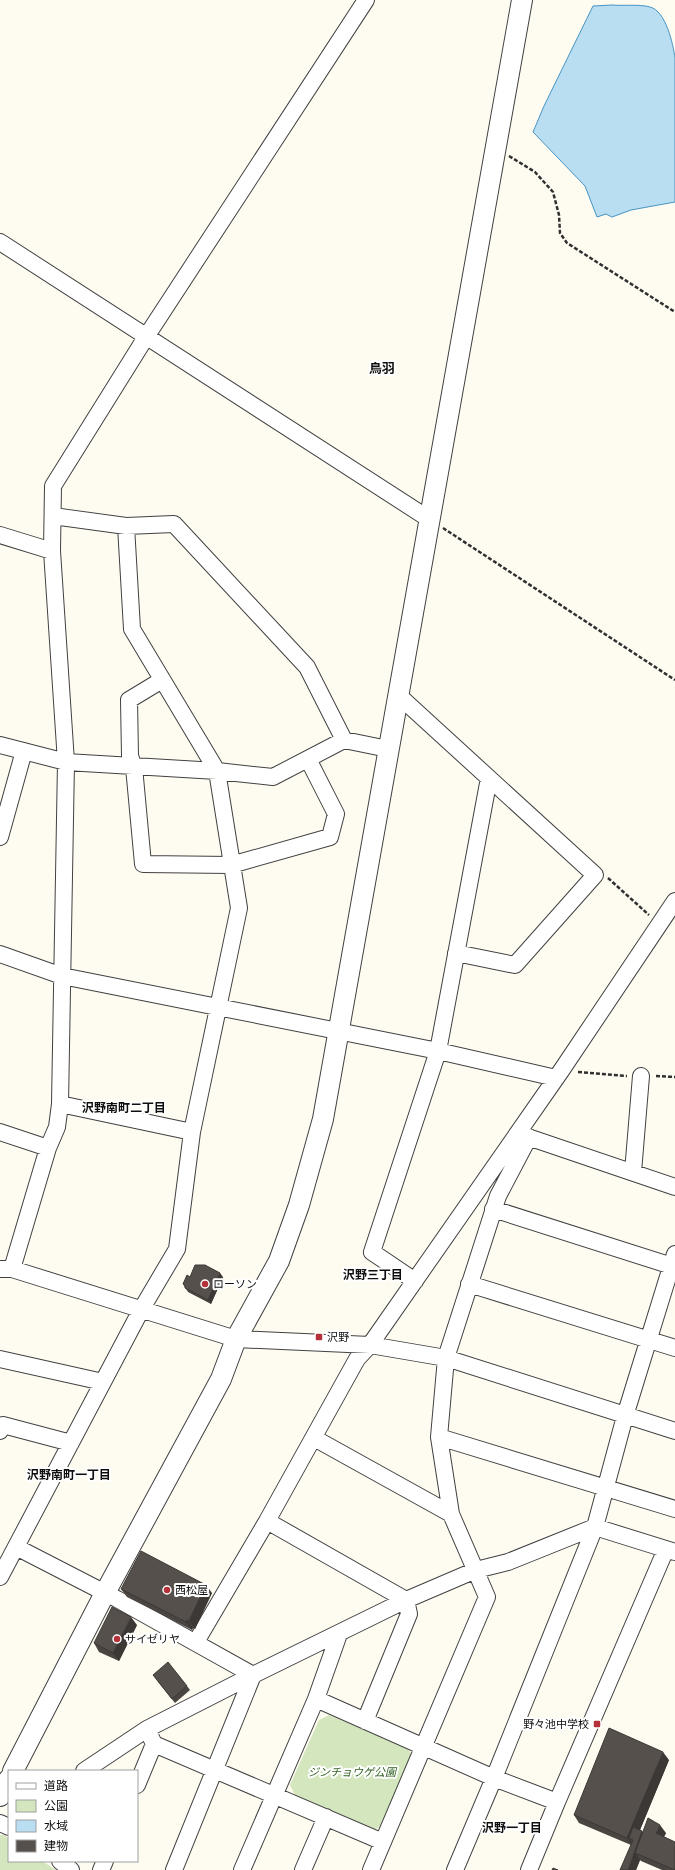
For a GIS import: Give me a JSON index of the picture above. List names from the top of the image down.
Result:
{
  "districts": [
    "鳥羽",
    "沢野南町二丁目",
    "沢野三丁目",
    "沢野南町一丁目",
    "沢野一丁目"
  ],
  "parks": ["ジンチョウゲ公園"],
  "places": {
    "other": ["ローソン", "西松屋", "サイゼリヤ"],
    "transit": ["沢野", "野々池中学校"]
  },
  "legend": [
    "道路",
    "公園",
    "水域",
    "建物"
  ]
}
